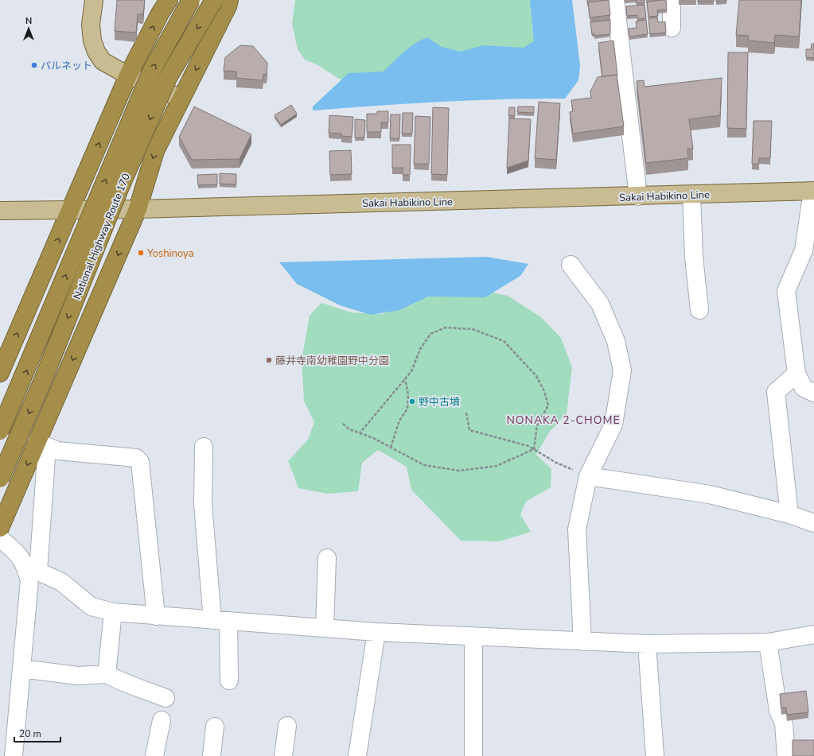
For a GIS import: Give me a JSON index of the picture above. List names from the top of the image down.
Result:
{
  "streets": {
    "highway": ["National Highway Route 170"],
    "main road": ["Sakai Habikino Line"]
  },
  "districts": ["NONAKA 2-CHOME"],
  "places": [
    "パルネット",
    "Yoshinoya",
    "藤井寺南幼稚園野中分園",
    "野中古墳"
  ],
  "scale_bar": "20 m",
  "north": "top"
}
